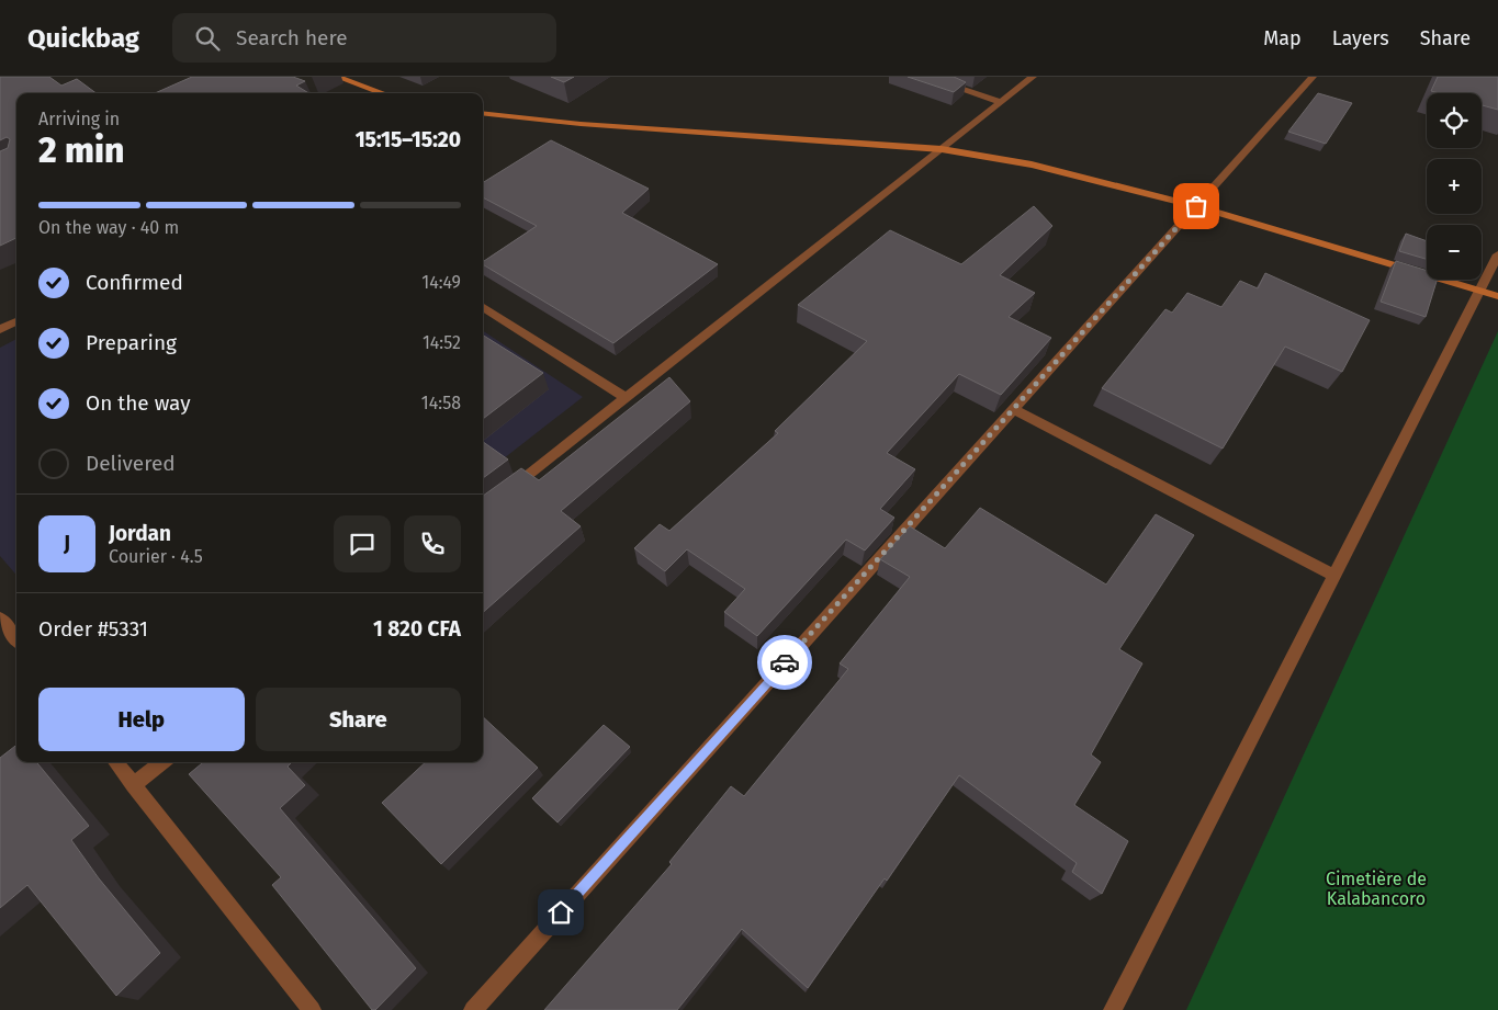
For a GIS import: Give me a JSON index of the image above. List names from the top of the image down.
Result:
{
  "parks": ["Cimetière de Kalabancoro"],
  "page": {
    "header": "Quickbag",
    "search": "Search here",
    "nav": ["Map", "Layers", "Share"],
    "map_buttons": ["+", "−"],
    "heading": ["2 min", "Arriving in", "15:15–15:20"],
    "panel": [
      "Jordan",
      "Courier · 4.5",
      "Order #5331",
      "1 820 CFA"
    ],
    "bar": "On the way · 40 m",
    "list": [
      ["Confirmed", "14:49"],
      ["Preparing", "14:52"],
      ["On the way", "14:58"],
      "Delivered"
    ],
    "round": "J",
    "buttons": ["Help", "Share"]
  }
}
